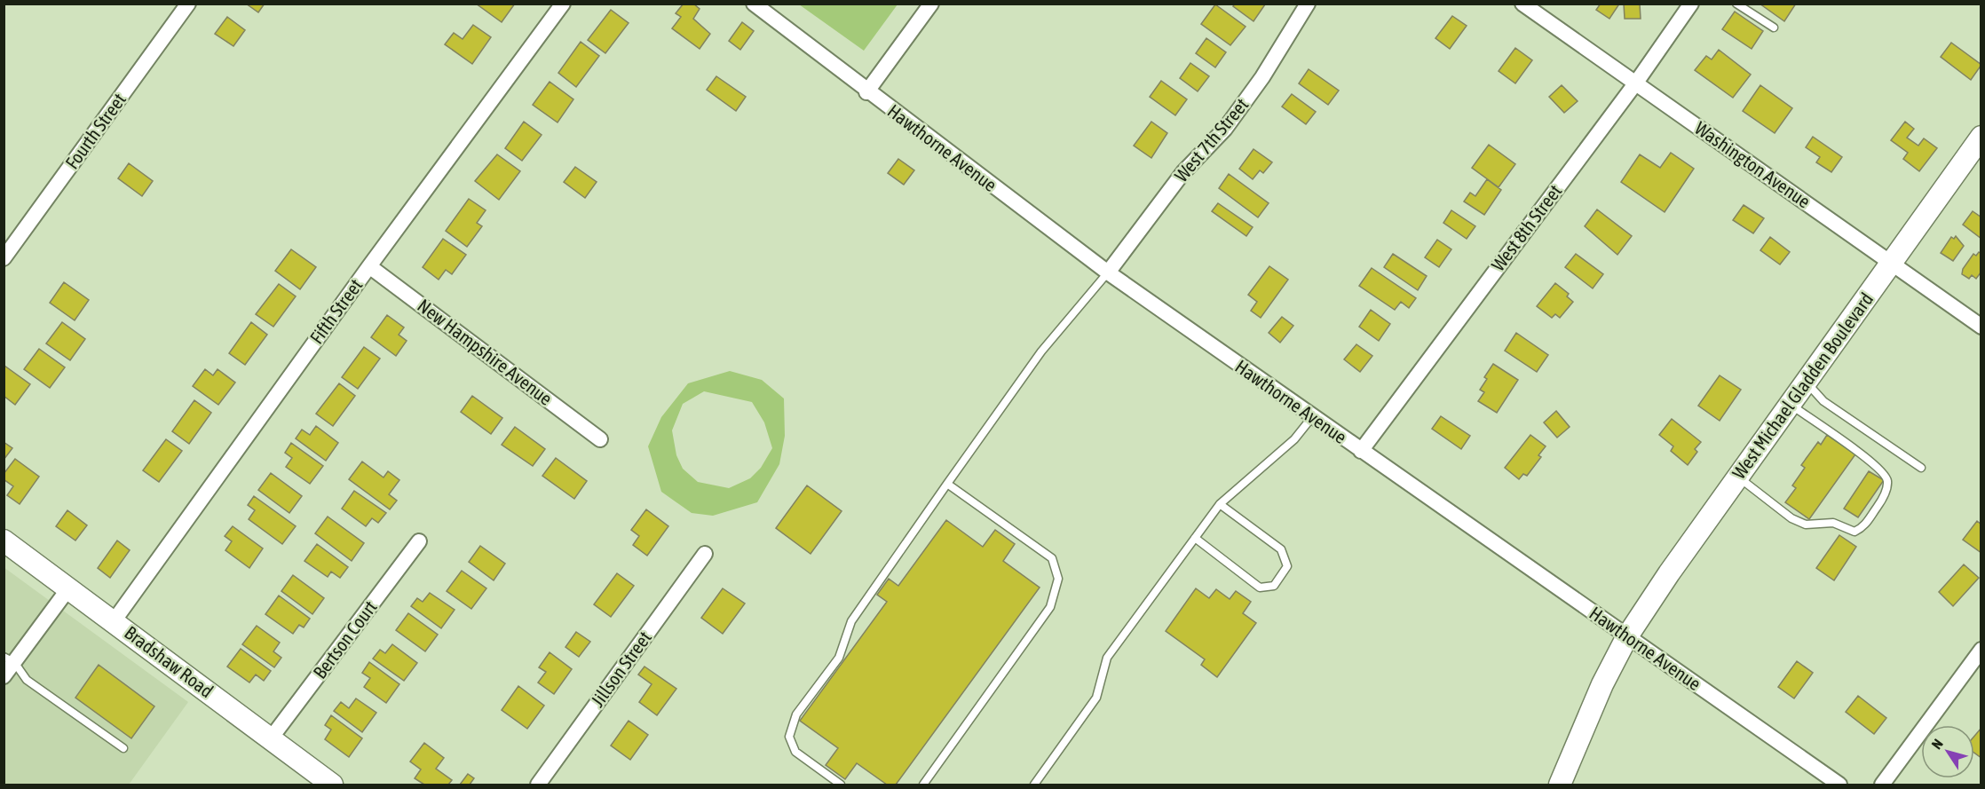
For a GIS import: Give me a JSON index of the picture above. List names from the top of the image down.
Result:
{
  "streets": {
    "main road": ["West Michael Gladden Boulevard", "Bradshaw Road"],
    "street": [
      "Fourth Street",
      "West 7th Street",
      "Hawthorne Avenue",
      "Washington Avenue",
      "West 8th Street",
      "Fifth Street",
      "New Hampshire Avenue",
      "Bertson Court",
      "Jillson Street"
    ]
  },
  "crossings": [
    ["West 7th Street", "Hawthorne Avenue"],
    ["Hawthorne Avenue", "West 8th Street"],
    ["Hawthorne Avenue", "West Michael Gladden Boulevard"],
    ["Washington Avenue", "West 8th Street"],
    ["Washington Avenue", "West Michael Gladden Boulevard"],
    ["Fifth Street", "New Hampshire Avenue"],
    ["Fifth Street", "Bradshaw Road"],
    ["Bertson Court", "Bradshaw Road"]
  ],
  "north": "top left"
}
